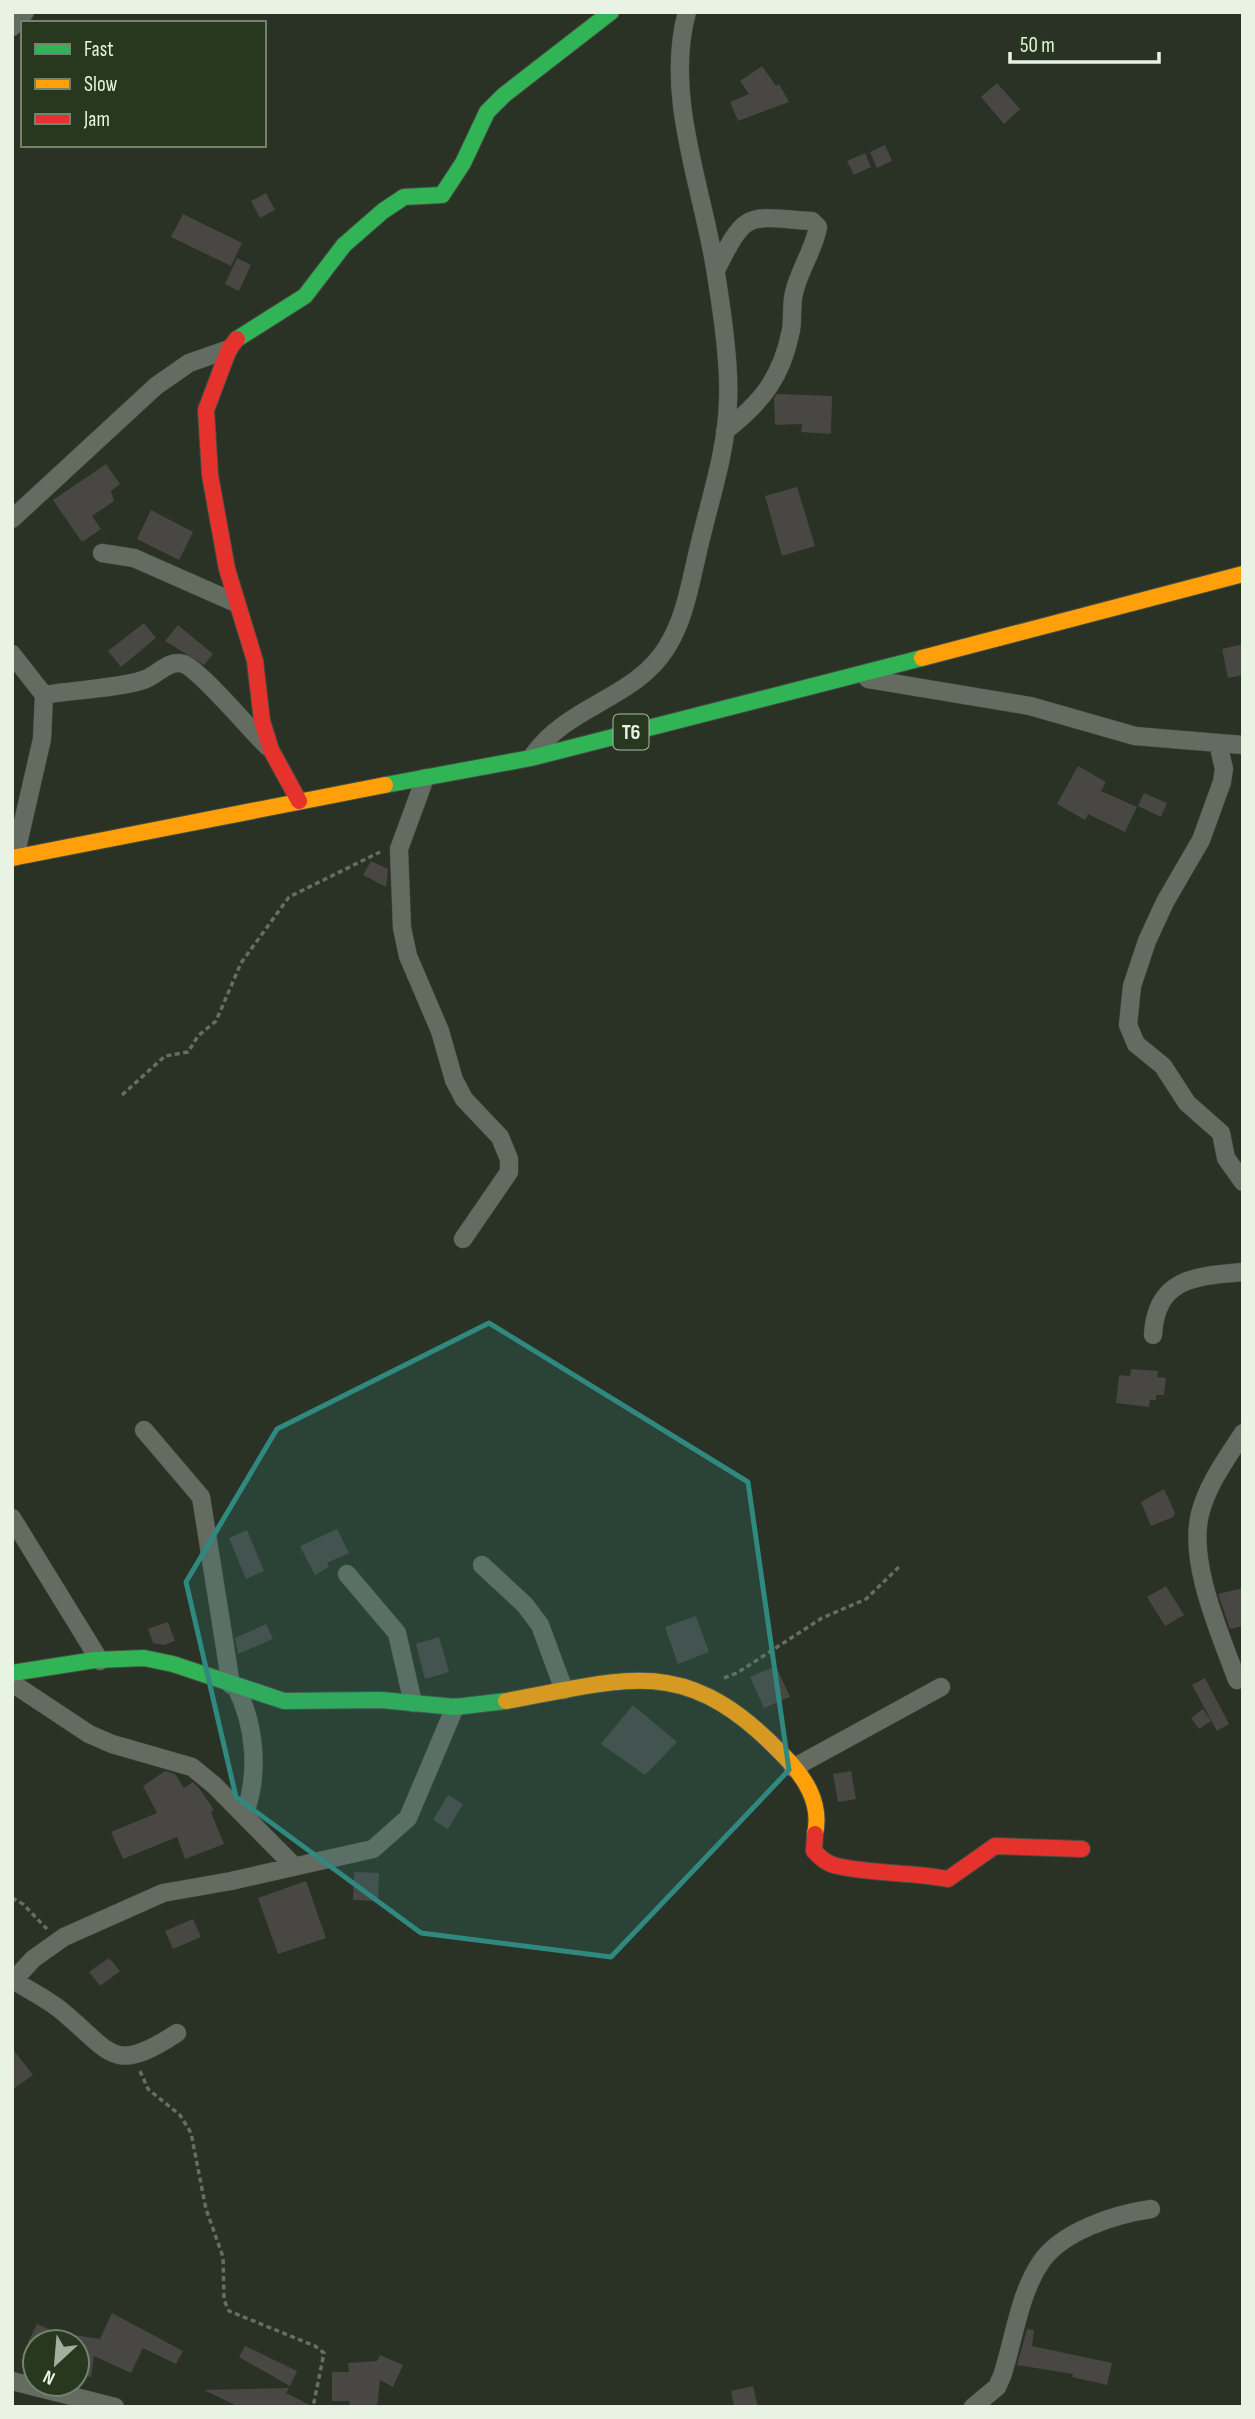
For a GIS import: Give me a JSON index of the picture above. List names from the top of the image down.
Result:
{
  "streets": {
    "main road": ["T6"]
  },
  "legend": ["Fast", "Slow", "Jam"],
  "scale_bar": "50 m",
  "north": "bottom left"
}
